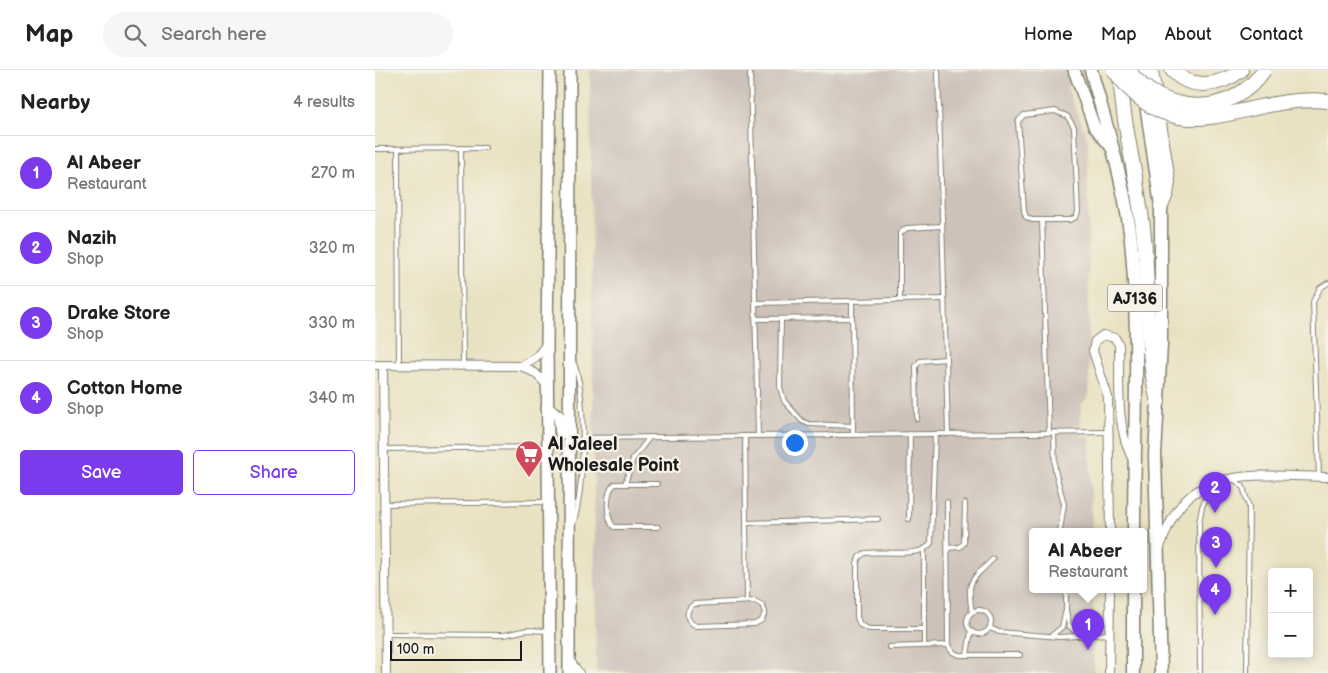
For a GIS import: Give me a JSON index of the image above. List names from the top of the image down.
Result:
{
  "streets": {
    "main road": ["AJ136"]
  },
  "places": {
    "supermarket": ["Al Jaleel Wholesale Point"]
  },
  "scale_bar": "100 m",
  "page": {
    "header": "Map",
    "search": "Search here",
    "nav": [
      "Home",
      "Map",
      "About",
      "Contact"
    ],
    "heading": ["Nearby", "4 results"],
    "list": [
      {
        "mark": "1",
        "name": "Al Abeer",
        "note": "Restaurant",
        "value": "270 m"
      },
      {
        "mark": "2",
        "name": "Nazih",
        "note": "Shop",
        "value": "320 m"
      },
      {
        "mark": "3",
        "name": "Drake Store",
        "note": "Shop",
        "value": "330 m"
      },
      {
        "mark": "4",
        "name": "Cotton Home",
        "note": "Shop",
        "value": "340 m"
      }
    ],
    "buttons": ["Save", "Share"],
    "pins": [
      "2",
      "3",
      "4",
      "1"
    ],
    "popup": ["Al Abeer", "Restaurant"],
    "map_buttons": ["+", "−"],
    "scale": "100 m"
  }
}
